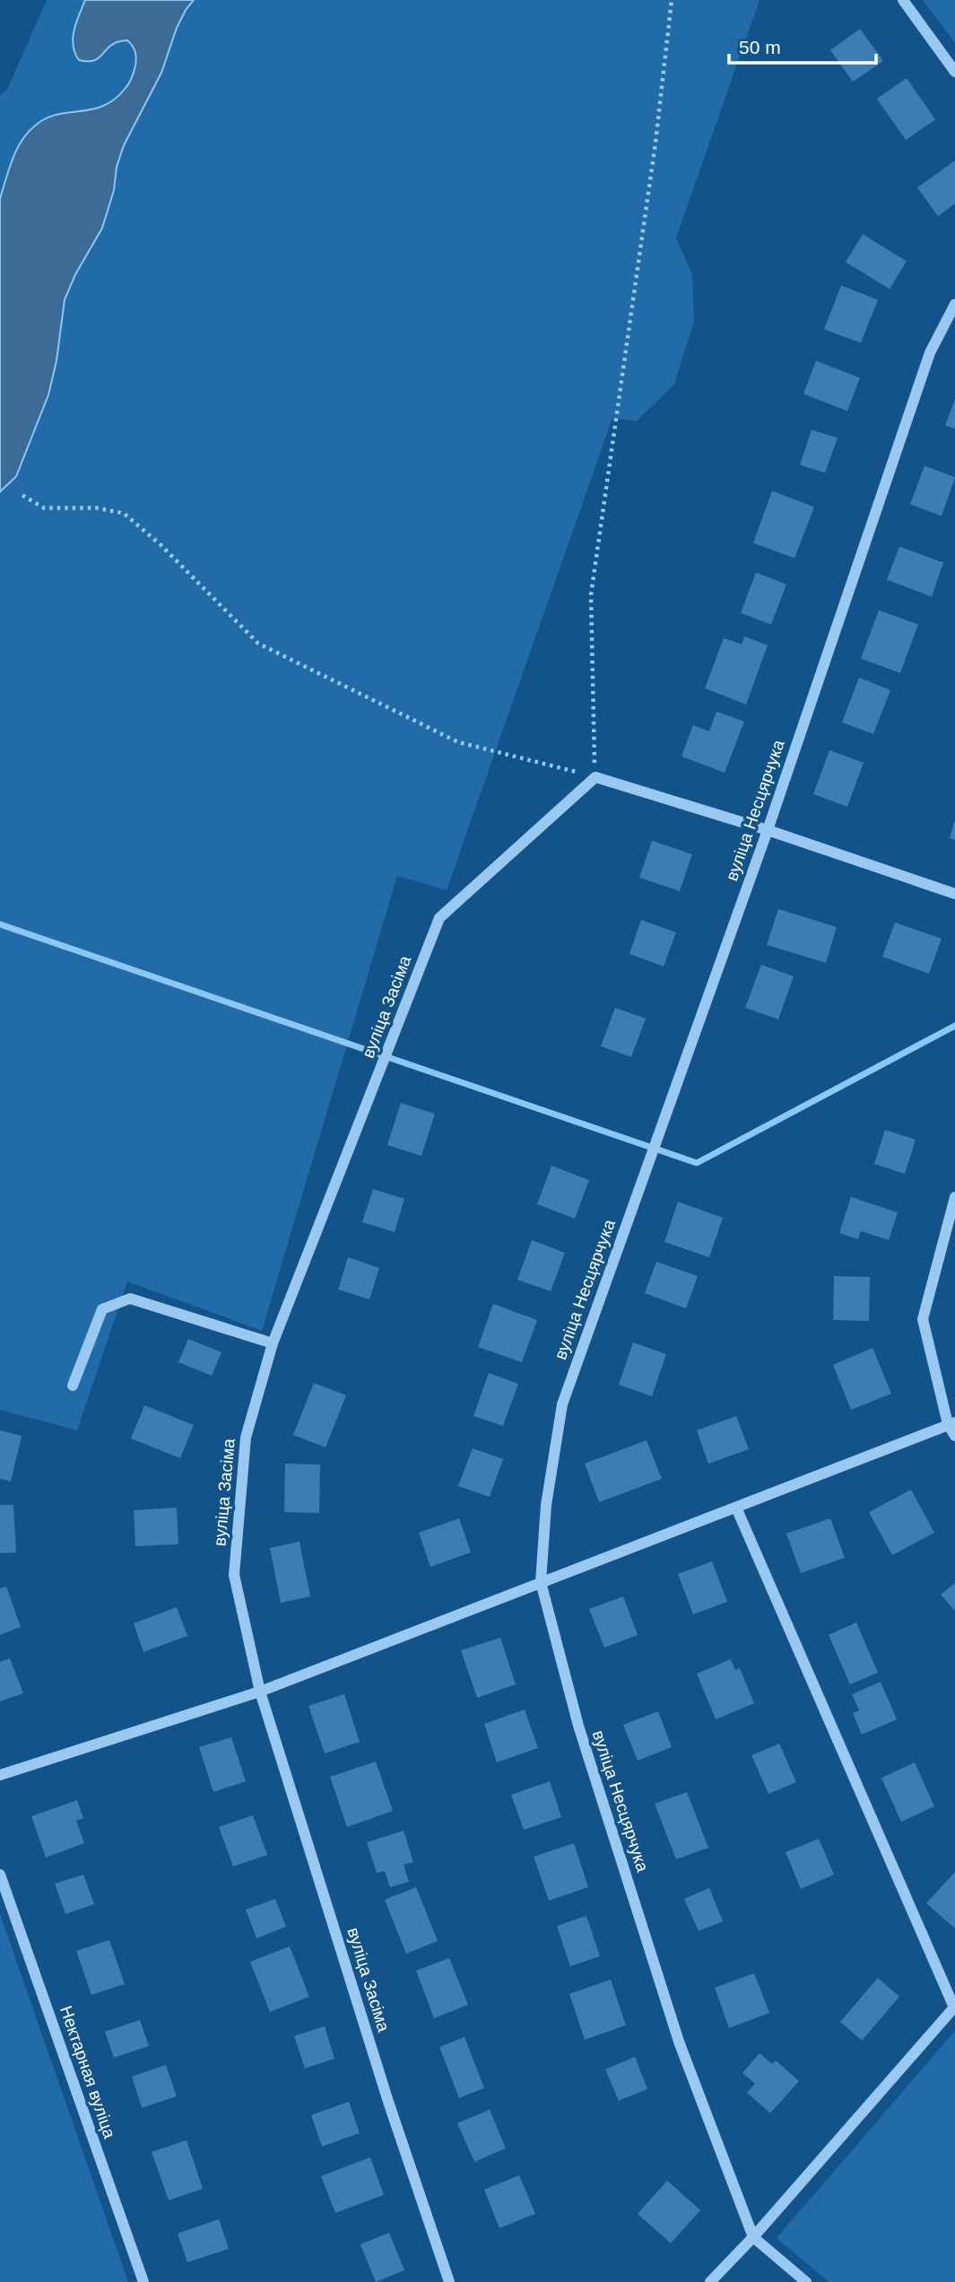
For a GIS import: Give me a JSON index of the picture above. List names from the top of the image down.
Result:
{
  "streets": {
    "street": ["вуліца Несцярчука", "вуліца Засіма", "Нектарная вуліца"]
  },
  "scale_bar": "50 m"
}
